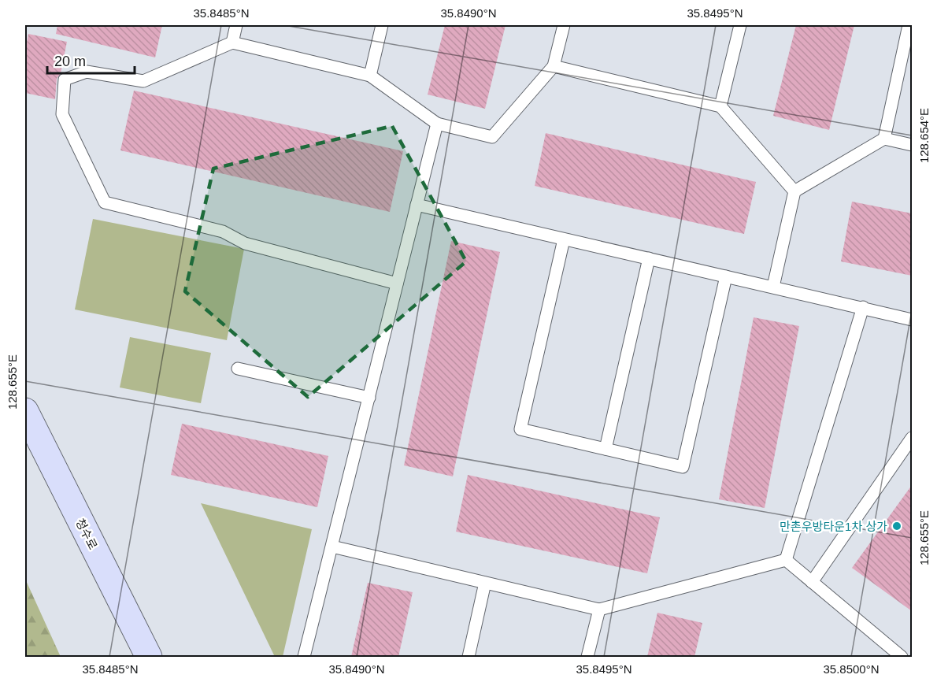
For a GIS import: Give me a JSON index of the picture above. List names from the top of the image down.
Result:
{
  "streets": {
    "main road": ["청수로"]
  },
  "places": ["만촌우방타운1차 상가"],
  "scale_bar": "20 m",
  "coordinates": [
    "35.8485°N",
    "35.8490°N",
    "35.8495°N",
    "128.654°E",
    "128.655°E",
    "35.8500°N"
  ]
}
